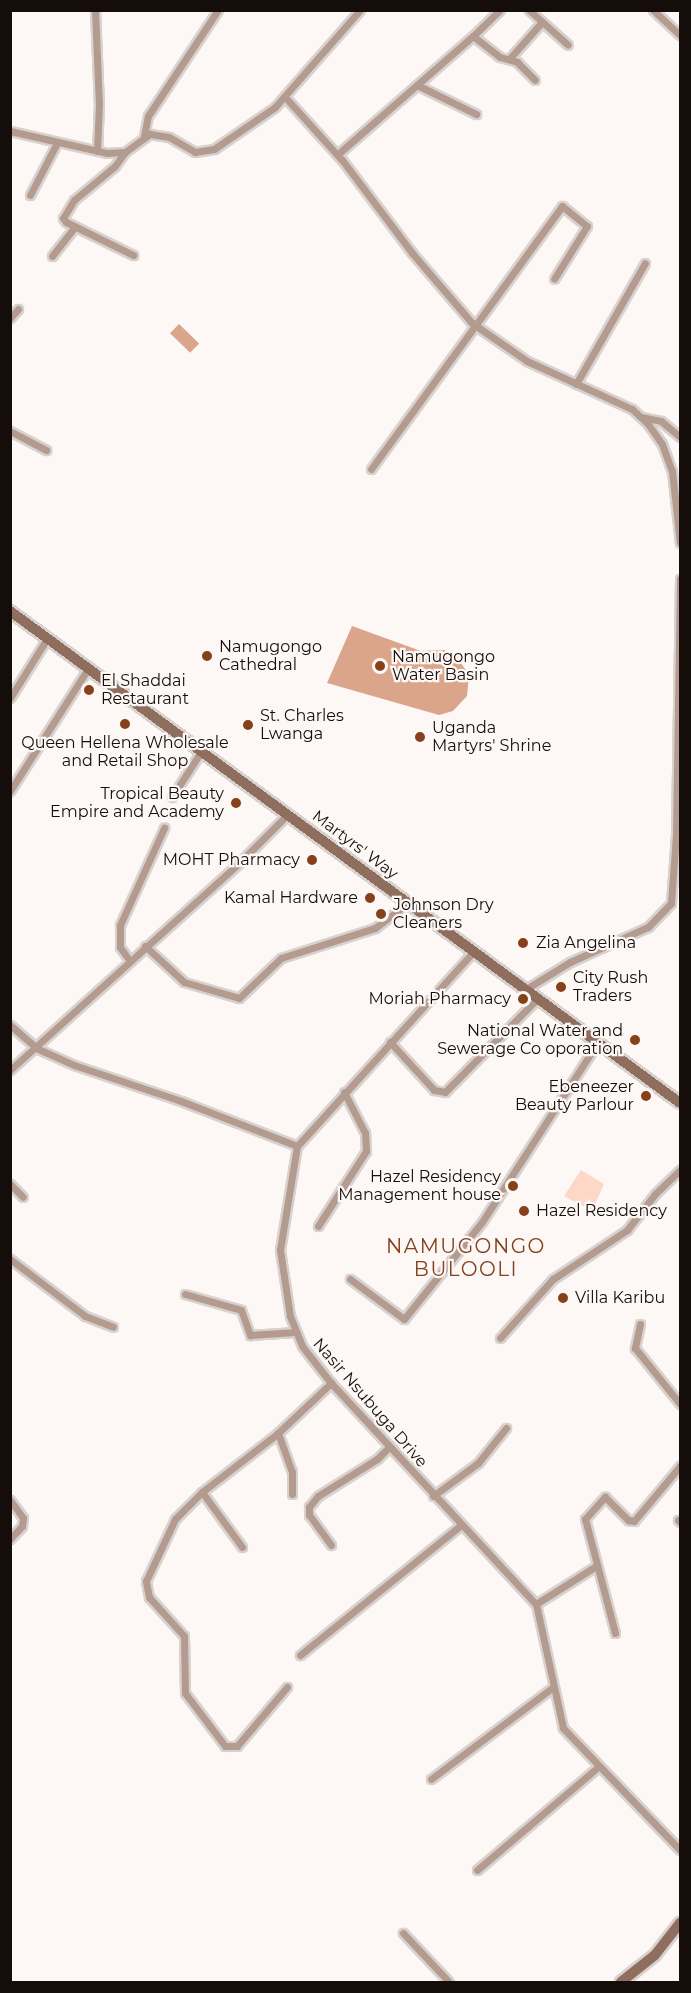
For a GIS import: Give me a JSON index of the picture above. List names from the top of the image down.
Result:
{
  "streets": {
    "main road": ["Martyrs' Way"],
    "street": ["Nasir Nsubuga Drive"]
  },
  "districts": ["NAMUGONGO BULOOLI"],
  "places": [
    "Namugongo Cathedral",
    "Namugongo Water Basin",
    "El Shaddai Restaurant",
    "Queen Hellena Wholesale and Retail Shop",
    "St. Charles Lwanga",
    "Uganda Martyrs' Shrine",
    "Tropical Beauty Empire and Academy",
    "MOHT Pharmacy",
    "Kamal Hardware",
    "Johnson Dry Cleaners",
    "Zia Angelina",
    "City Rush Traders",
    "Moriah Pharmacy",
    "National Water and Sewerage Co oporation",
    "Ebeneezer Beauty Parlour",
    "Hazel Residency Management house",
    "Hazel Residency",
    "Villa Karibu"
  ]
}
